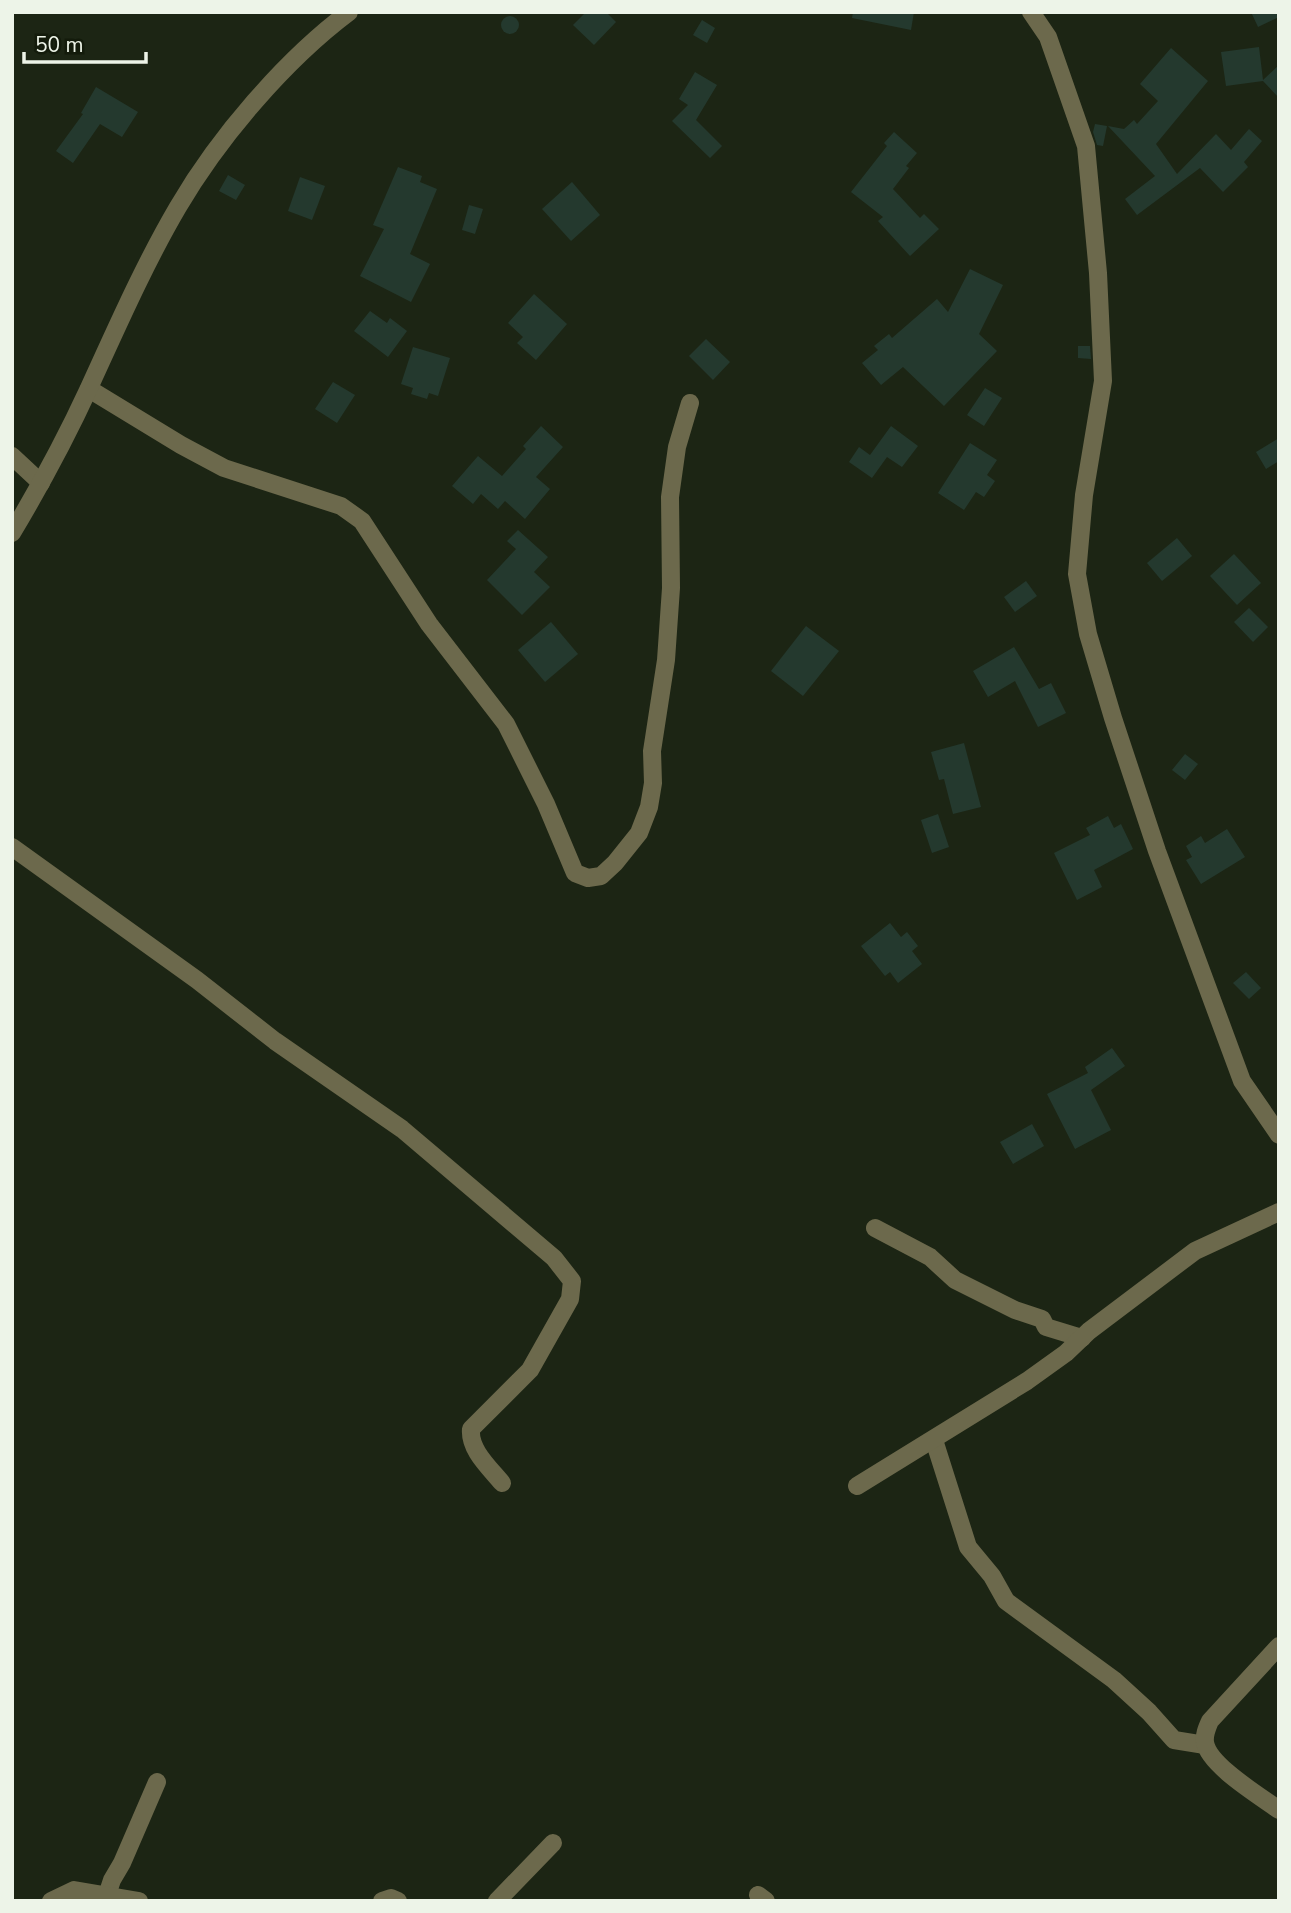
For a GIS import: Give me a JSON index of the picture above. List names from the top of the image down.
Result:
{
  "scale_bar": "50 m"
}
